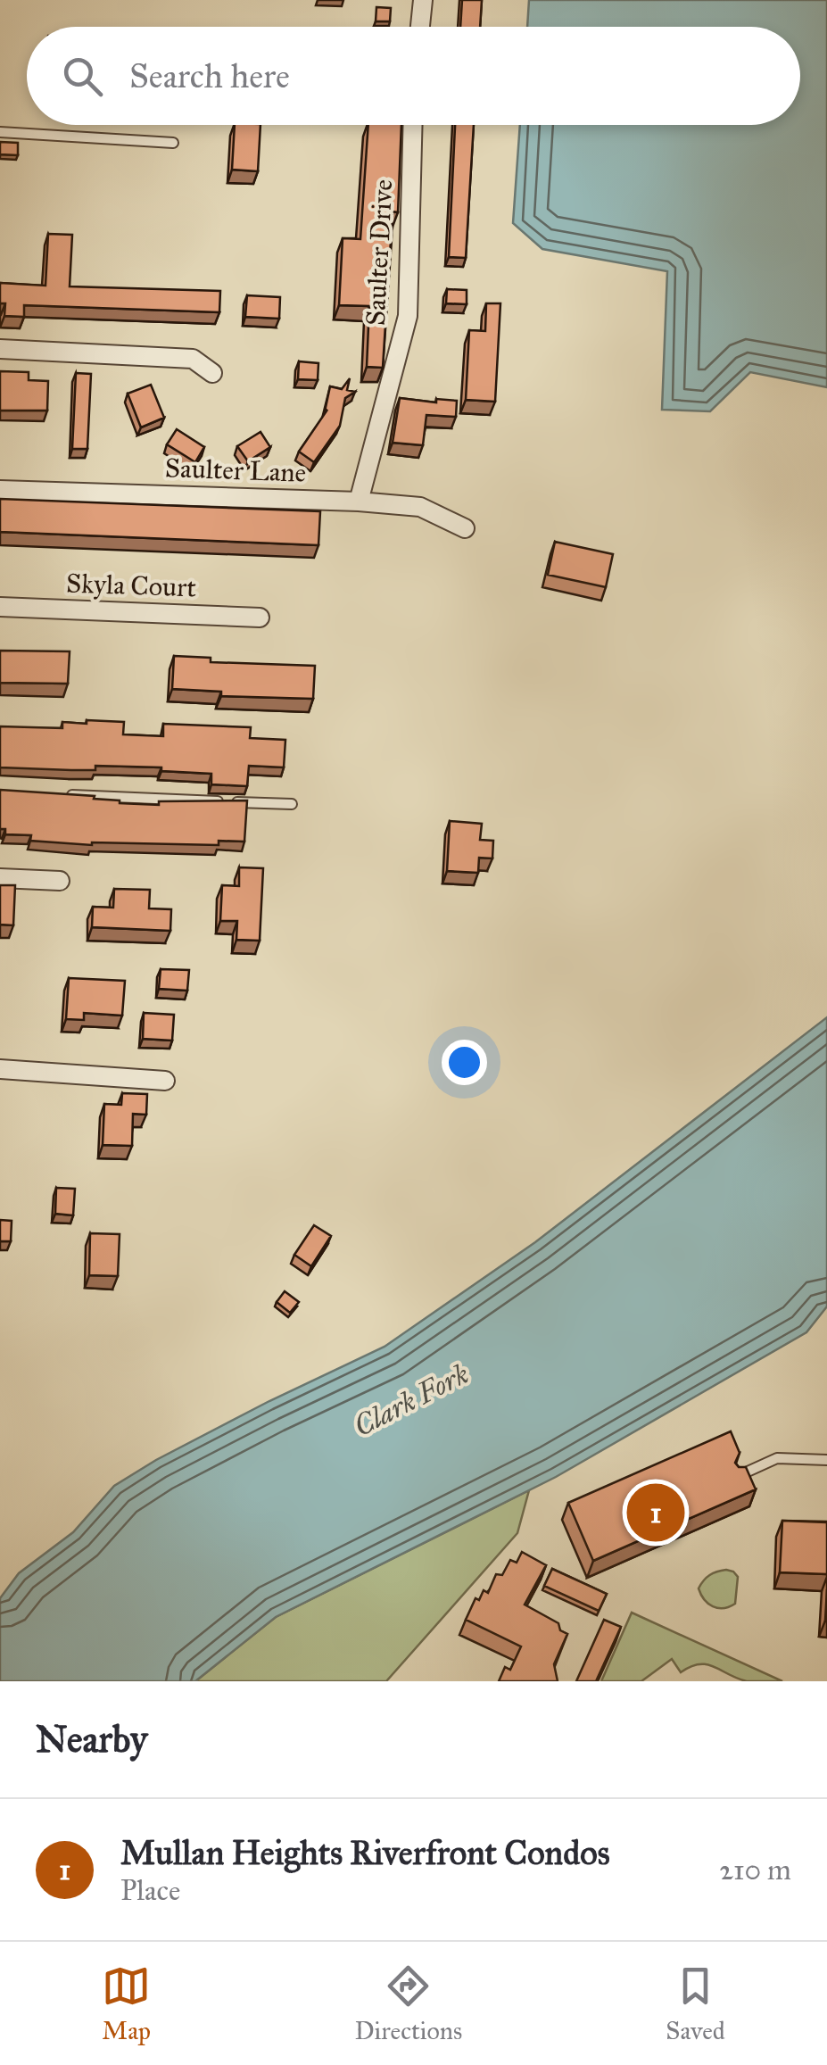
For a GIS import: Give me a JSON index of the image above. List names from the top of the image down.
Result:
{
  "streets": {
    "street": ["Saulter Drive", "Saulter Lane", "Skyla Court"]
  },
  "crossings": [
    ["Saulter Drive", "Saulter Lane"]
  ],
  "water": ["Clark Fork"],
  "page": {
    "search": "Search here",
    "pins": "1",
    "heading": "Nearby",
    "list": [
      {
        "mark": "1",
        "name": "Mullan Heights Riverfront Condos",
        "note": "Place",
        "value": "210 m"
      }
    ],
    "nav": ["Map", "Directions", "Saved"]
  }
}
